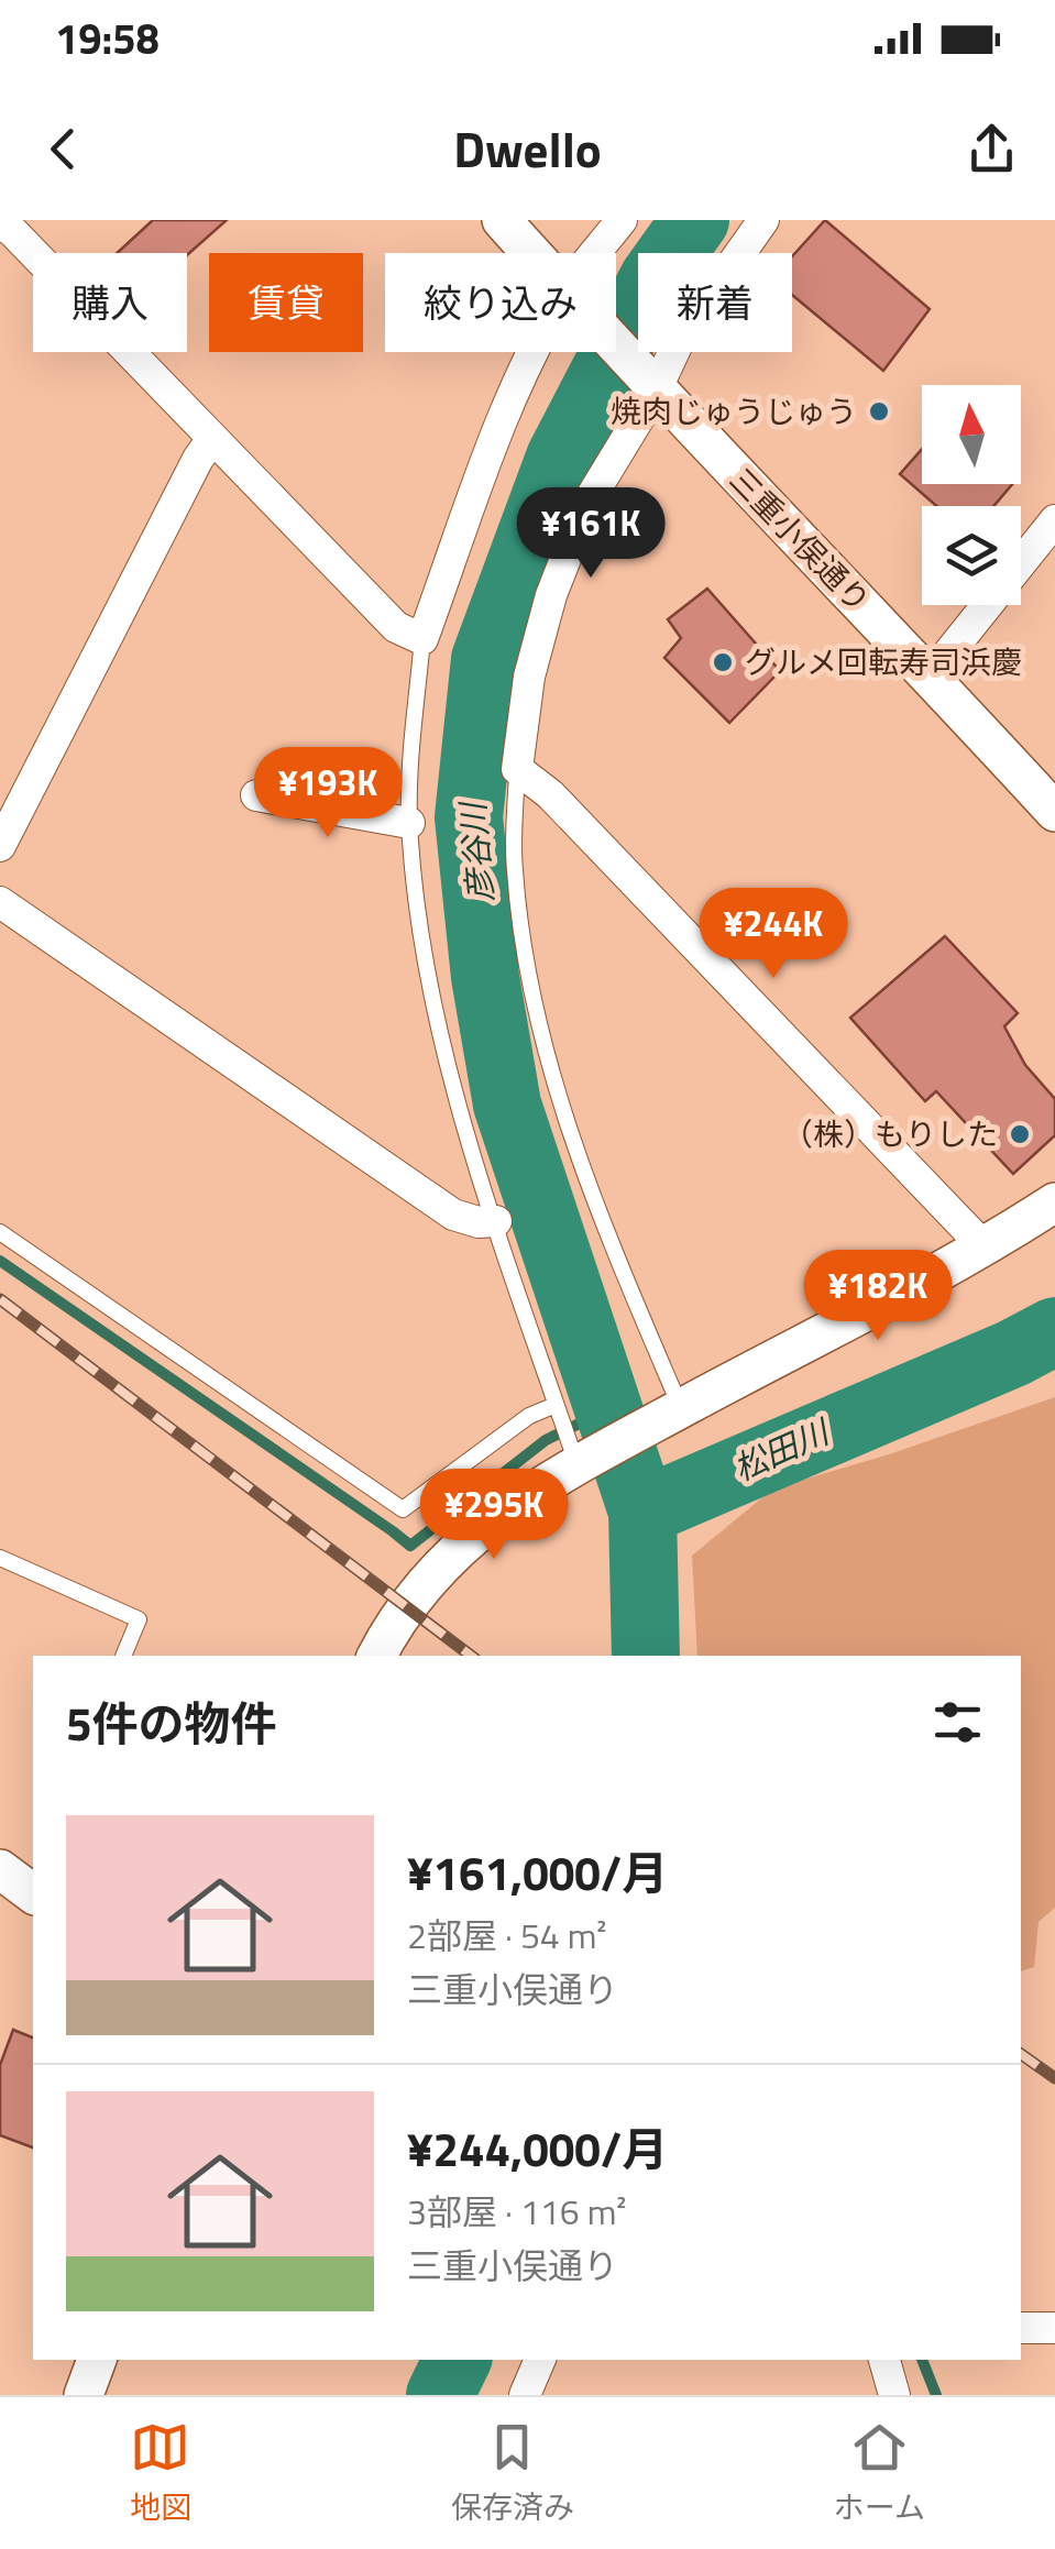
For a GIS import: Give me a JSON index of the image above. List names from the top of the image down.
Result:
{
  "streets": {
    "street": ["三重小俣通り"]
  },
  "water": ["彦谷川", "松田川"],
  "places": ["焼肉じゅうじゅう", "グルメ回転寿司浜慶", "（株）もりした"],
  "north": "top",
  "page": {
    "status": "19:58",
    "header": "Dwello",
    "chip": [
      "購入",
      "賃貸",
      "絞り込み",
      "新着"
    ],
    "price": [
      "¥161K",
      "¥193K",
      "¥244K",
      "¥182K",
      "¥295K"
    ],
    "heading": "5件の物件",
    "list": [
      {
        "name": "¥161,000/月",
        "note": "2部屋 · 54 m² · 三重小俣通り"
      },
      {
        "name": "¥244,000/月",
        "note": "3部屋 · 116 m² · 三重小俣通り"
      }
    ],
    "tabs": ["地図", "保存済み", "ホーム"]
  }
}
